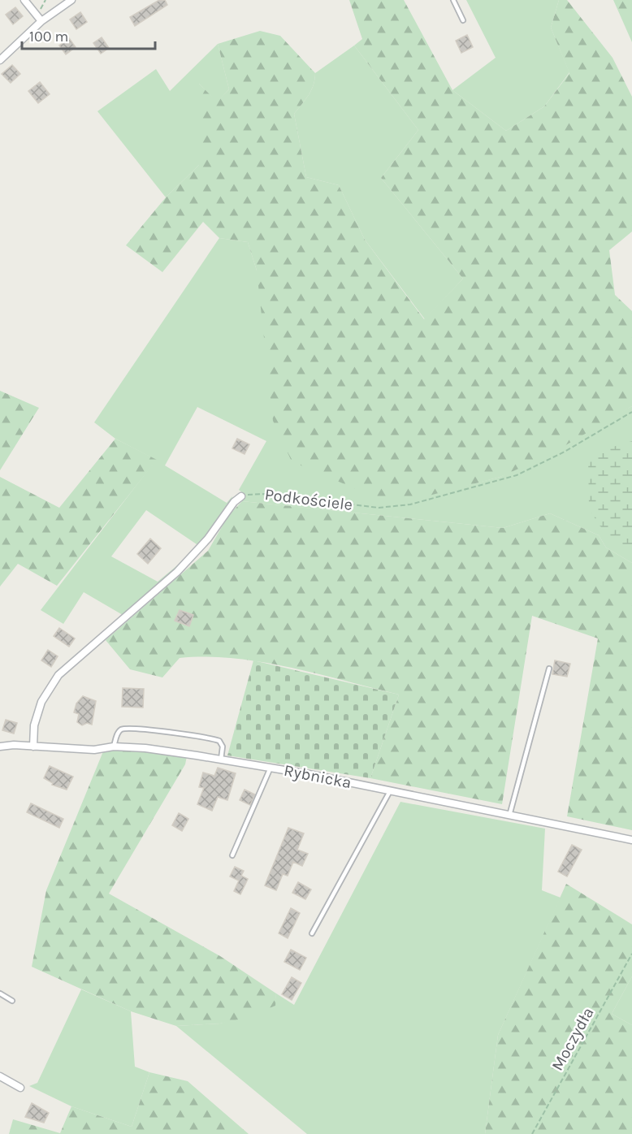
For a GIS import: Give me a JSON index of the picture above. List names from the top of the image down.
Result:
{
  "streets": {
    "street": ["Podkościele", "Rybnicka"],
    "path": ["Moczydła"]
  },
  "crossings": [
    ["Podkościele", "Rybnicka"]
  ],
  "scale_bar": "100 m"
}
